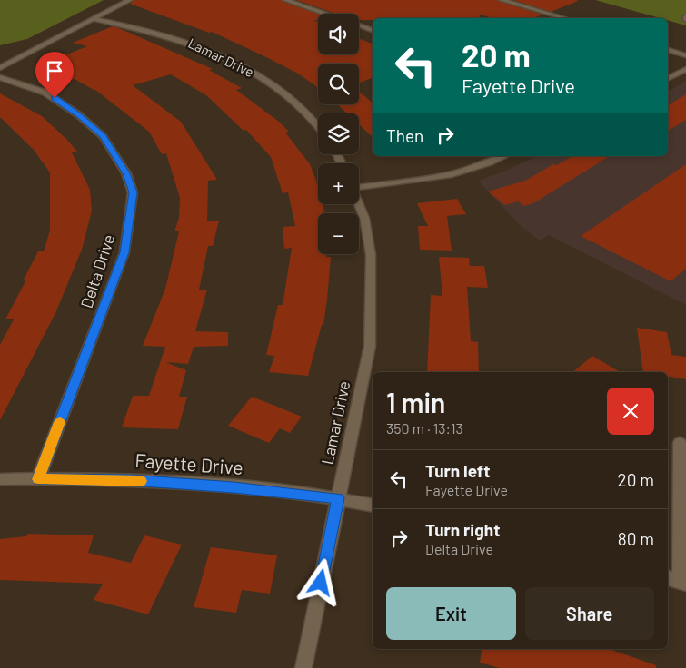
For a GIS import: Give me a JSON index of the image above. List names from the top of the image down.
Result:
{
  "streets": {
    "street": ["Lamar Drive", "Delta Drive", "Fayette Drive"]
  },
  "crossings": [
    ["Lamar Drive", "Fayette Drive"],
    ["Delta Drive", "Fayette Drive"]
  ],
  "page": {
    "map_buttons": ["+", "−"],
    "turn": ["20 m", "Fayette Drive"],
    "then": "Then",
    "heading": ["1 min", "350 m · 13:13"],
    "list": [
      {
        "name": "Turn left",
        "note": "Fayette Drive",
        "value": "20 m"
      },
      {
        "name": "Turn right",
        "note": "Delta Drive",
        "value": "80 m"
      }
    ],
    "buttons": ["Exit", "Share"]
  }
}
